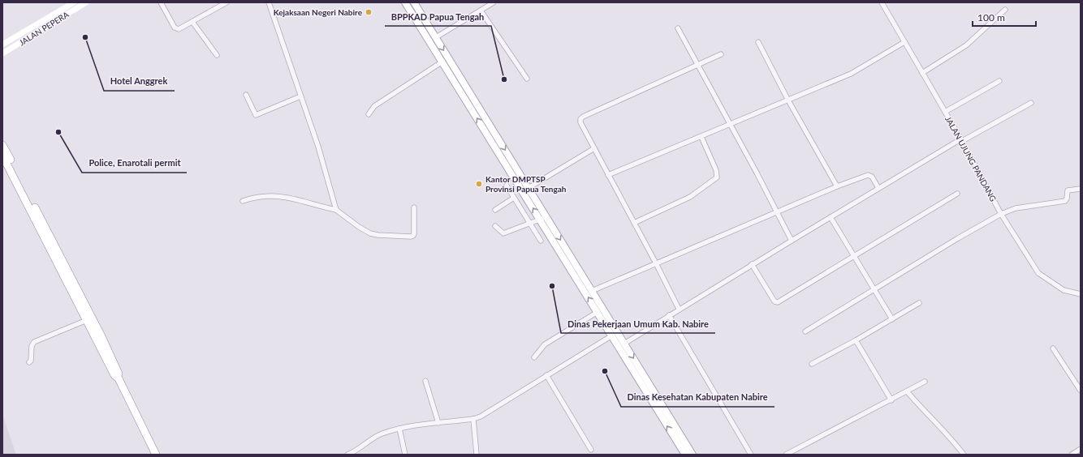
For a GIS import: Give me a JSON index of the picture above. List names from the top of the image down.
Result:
{
  "streets": {
    "main road": ["JALAN PEPERA"],
    "street": ["JALAN UJUNG PANDANG"]
  },
  "places": [
    "Kejaksaan Negeri Nabire",
    "Hotel Anggrek",
    "BPPKAD Papua Tengah",
    "Police, Enarotali permit",
    "Kantor DMPTSP Provinsi Papua Tengah",
    "Dinas Pekerjaan Umum Kab. Nabire",
    "Dinas Kesehatan Kabupaten Nabire"
  ],
  "scale_bar": "100 m"
}
